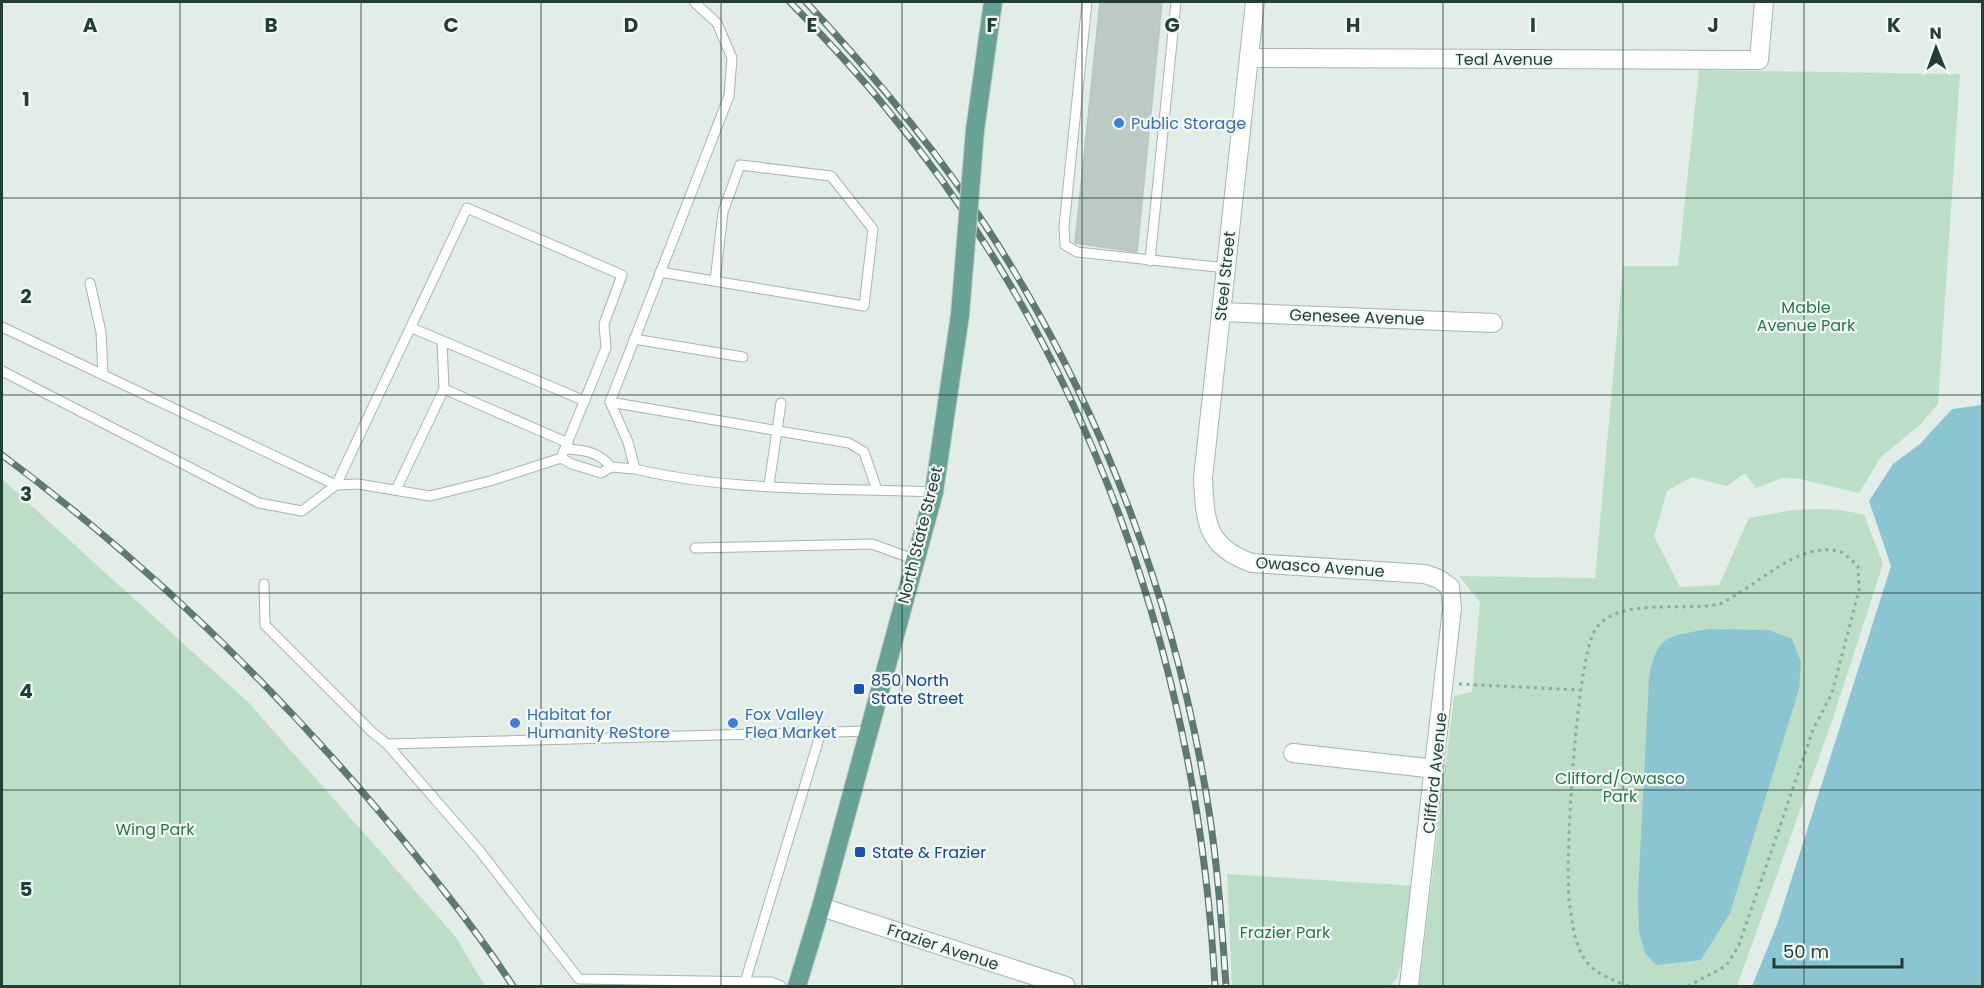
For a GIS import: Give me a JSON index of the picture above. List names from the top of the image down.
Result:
{
  "streets": {
    "main road": ["North State Street"],
    "street": [
      "Teal Avenue",
      "Steel Street",
      "Genesee Avenue",
      "Owasco Avenue",
      "Clifford Avenue",
      "Frazier Avenue"
    ]
  },
  "crossings": [
    ["Teal Avenue", "Steel Street"],
    ["Steel Street", "Genesee Avenue"],
    ["Steel Street", "Owasco Avenue"],
    ["North State Street", "Frazier Avenue"],
    ["Owasco Avenue", "Clifford Avenue"]
  ],
  "parks": [
    "Mable Avenue Park",
    "Clifford/Owasco Park",
    "Wing Park",
    "Frazier Park"
  ],
  "places": {
    "other": ["Public Storage", "Habitat for Humanity ReStore", "Fox Valley Flea Market"],
    "transit": ["850 North State Street", "State & Frazier"]
  },
  "scale_bar": "50 m",
  "north": "top",
  "grid": {
    "columns": [
      "A",
      "B",
      "C",
      "D",
      "E",
      "F",
      "G",
      "H",
      "I",
      "J",
      "K"
    ],
    "rows": [
      "1",
      "2",
      "3",
      "4",
      "5"
    ]
  }
}
